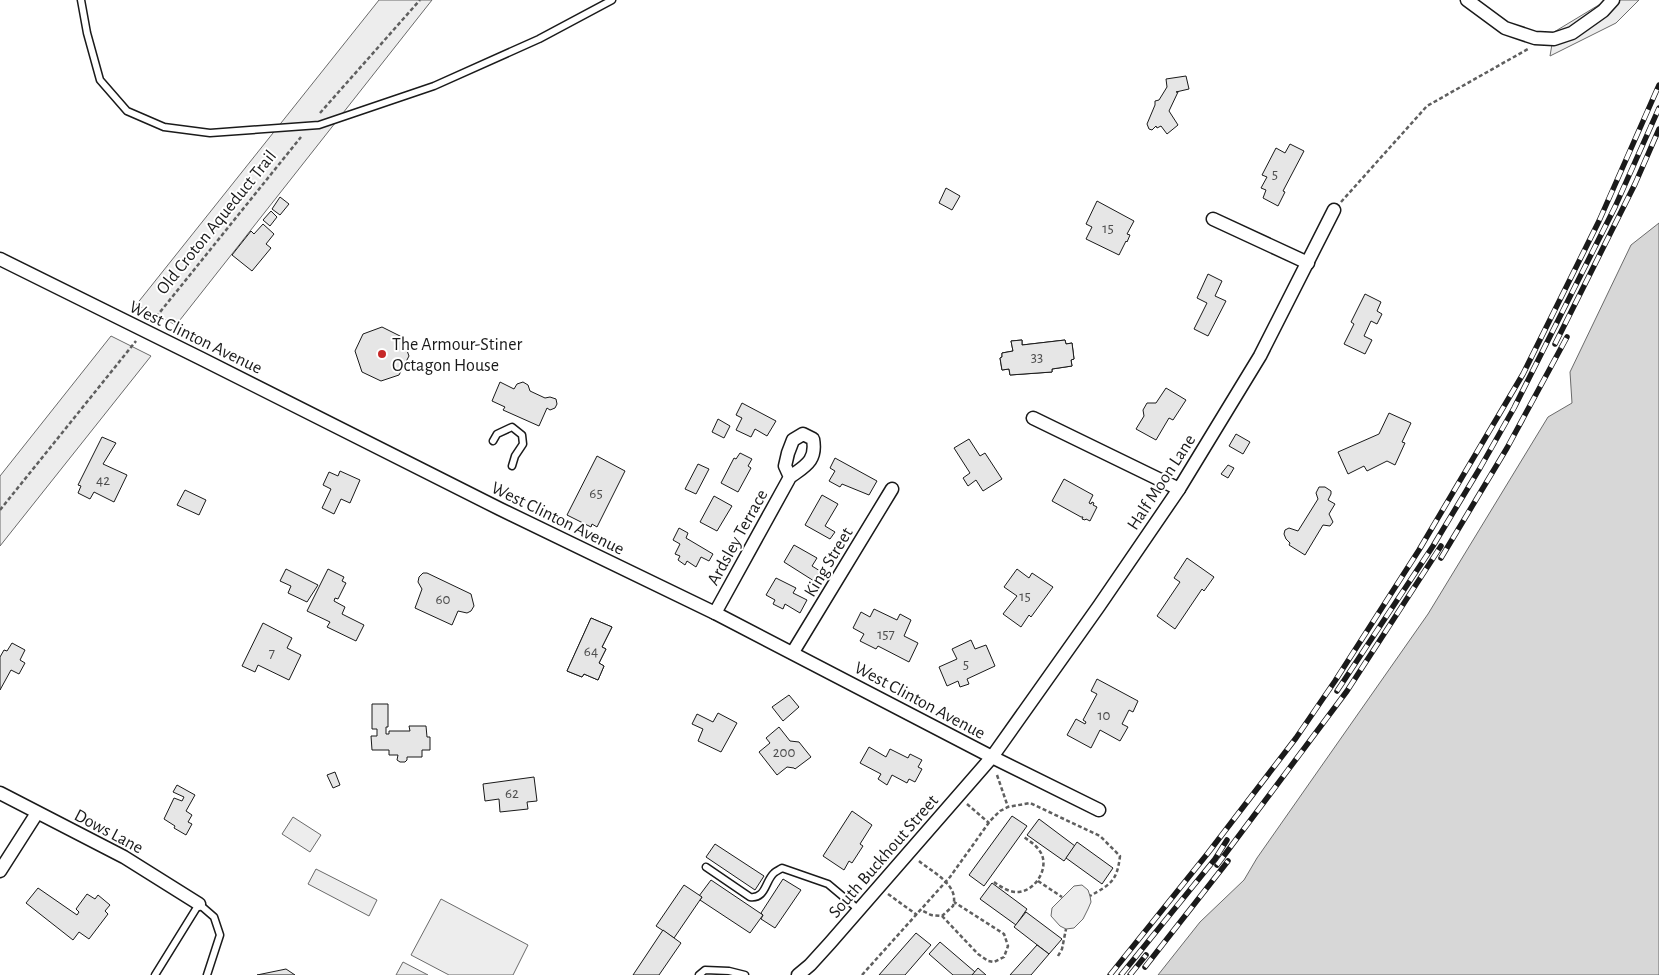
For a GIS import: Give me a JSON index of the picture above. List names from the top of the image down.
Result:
{
  "streets": {
    "street": [
      "West Clinton Avenue",
      "Half Moon Lane",
      "Ardsley Terrace",
      "King Street",
      "Dows Lane",
      "South Buckhout Street"
    ],
    "path": ["Old Croton Aqueduct Trail"]
  },
  "crossings": [
    ["Old Croton Aqueduct Trail", "West Clinton Avenue"],
    ["West Clinton Avenue", "Half Moon Lane"],
    ["West Clinton Avenue", "Ardsley Terrace"],
    ["West Clinton Avenue", "King Street"],
    ["West Clinton Avenue", "South Buckhout Street"],
    ["Half Moon Lane", "South Buckhout Street"]
  ],
  "places": ["The Armour-Stiner Octagon House"],
  "house_numbers": [
    "5",
    "15",
    "33",
    "42",
    "65",
    "15",
    "60",
    "157",
    "64",
    "7",
    "5",
    "10",
    "200",
    "62"
  ]
}
